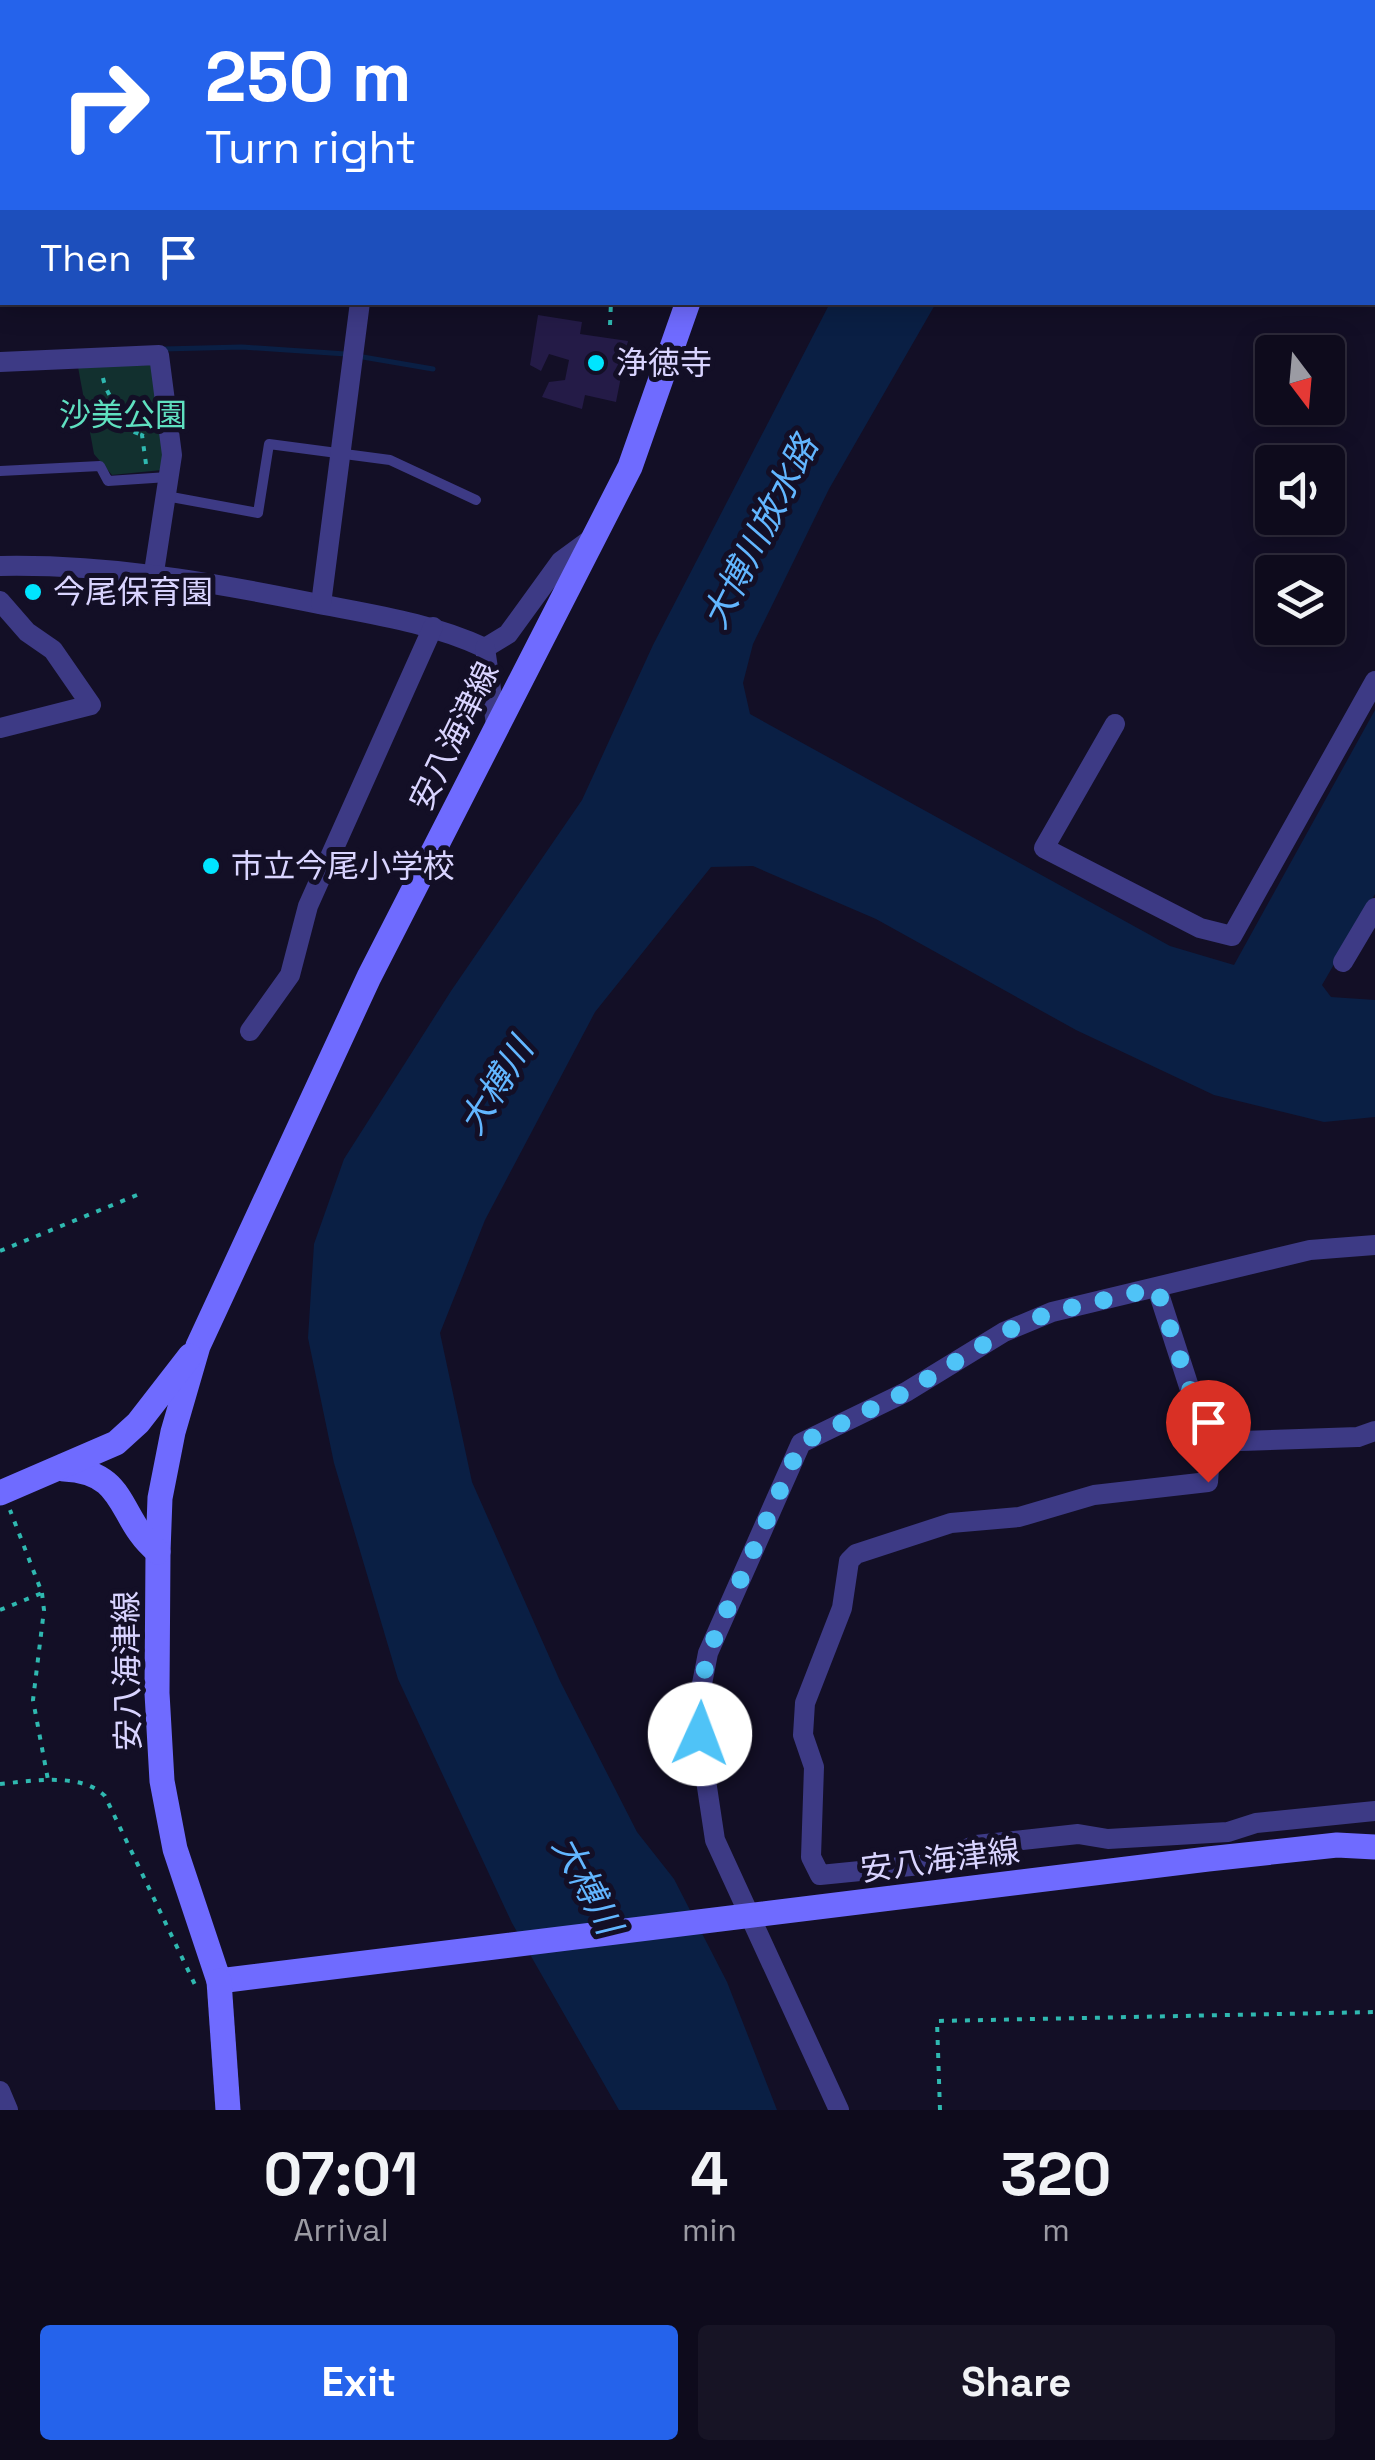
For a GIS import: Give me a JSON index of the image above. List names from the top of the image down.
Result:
{
  "streets": {
    "main road": ["安八海津線"]
  },
  "water": ["大博川放水路", "大榑川"],
  "parks": ["沙美公園"],
  "places": ["浄徳寺", "今尾保育園", "市立今尾小学校"],
  "north": "bottom",
  "page": {
    "turn": ["250 m", "Turn right"],
    "then": "Then",
    "eta": [
      "07:01",
      "Arrival",
      "4",
      "min",
      "320",
      "m"
    ],
    "buttons": ["Exit", "Share"]
  }
}
